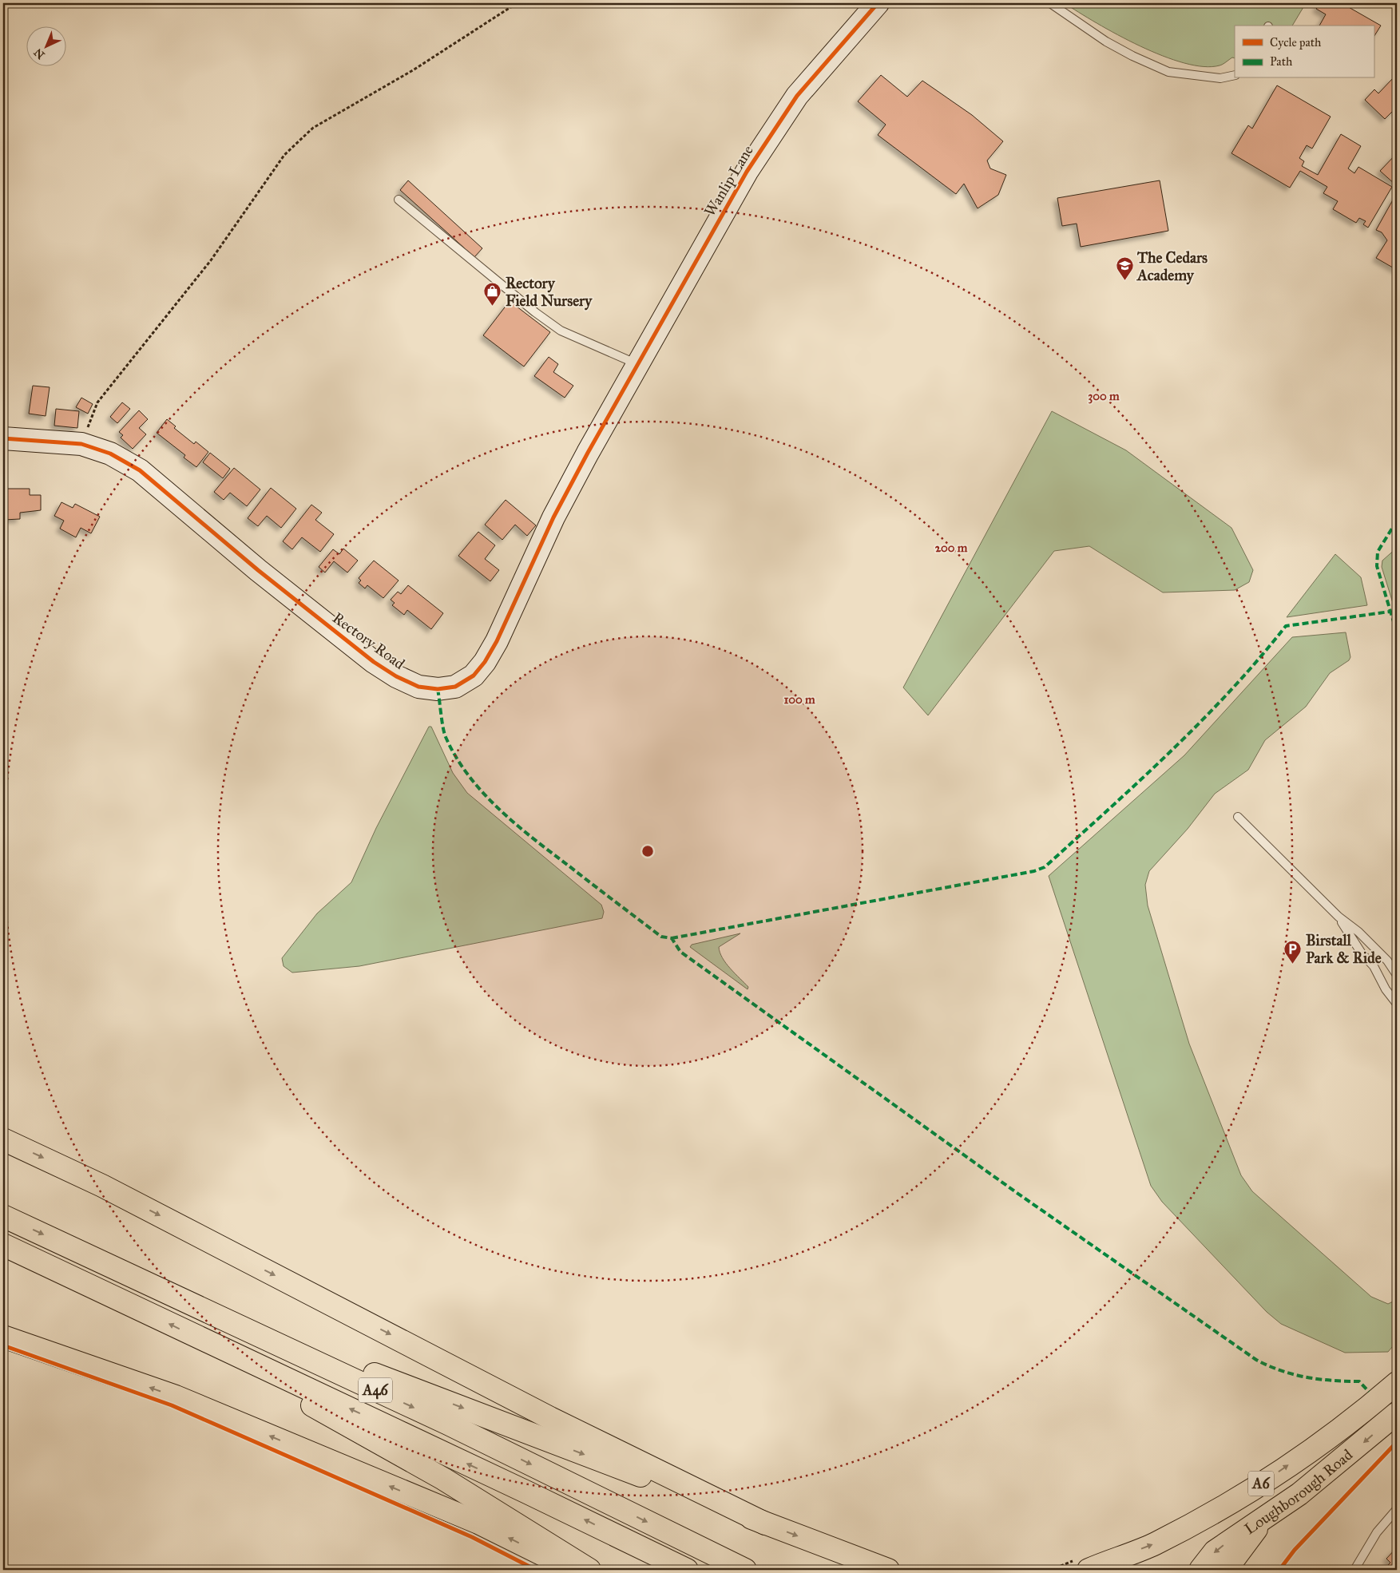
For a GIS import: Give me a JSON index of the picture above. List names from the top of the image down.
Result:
{
  "streets": {
    "highway": ["A46", "A6", "Loughborough Road"],
    "street": ["Wanlip Lane", "Rectory Road"]
  },
  "crossings": [
    ["Wanlip Lane", "Rectory Road"]
  ],
  "places": {
    "school or university": ["The Cedars Academy"],
    "shop": ["Rectory Field Nursery"],
    "parking": ["Birstall Park & Ride"]
  },
  "legend": ["Cycle path", "Path"],
  "north": "bottom left",
  "rings": ["300 m", "200 m", "100 m"]
}
